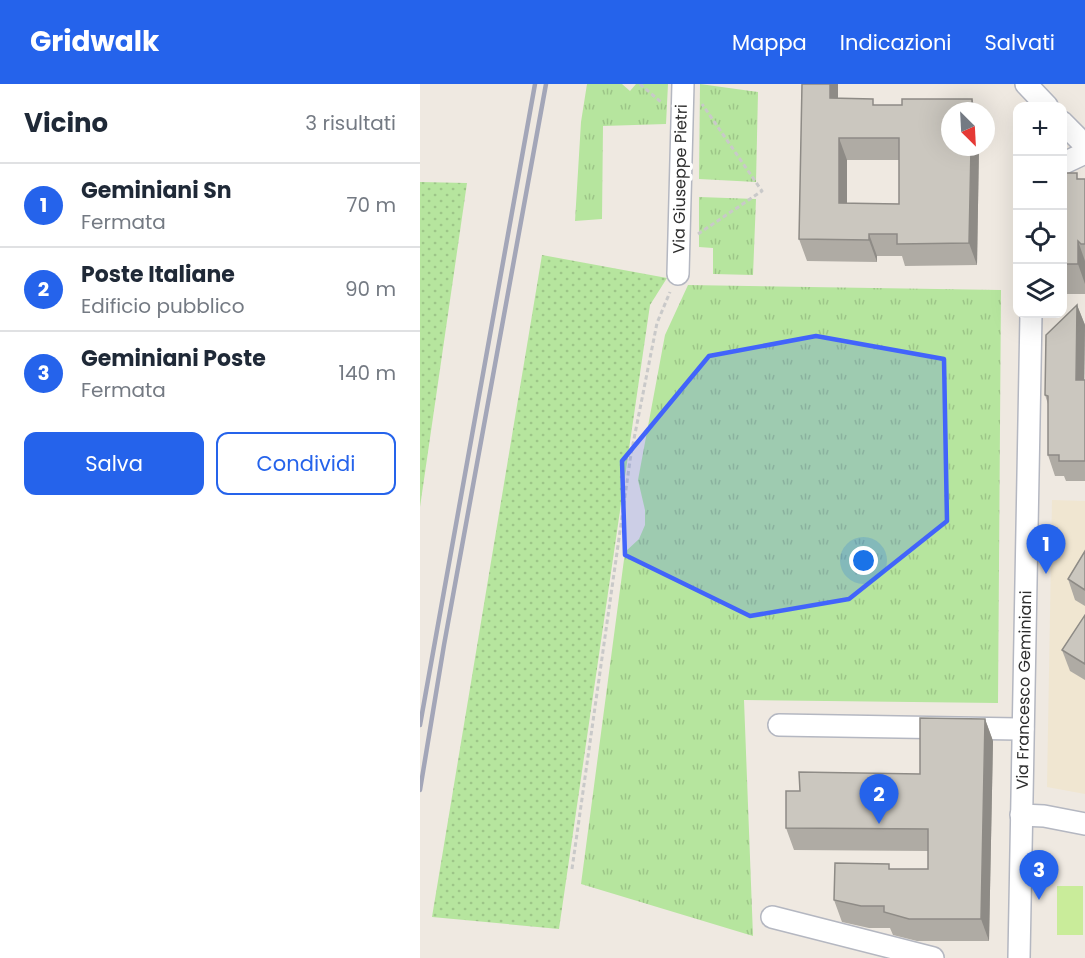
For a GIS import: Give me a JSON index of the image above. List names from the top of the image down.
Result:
{
  "streets": {
    "street": ["Via Giuseppe Pietri", "Via Francesco Geminiani"]
  },
  "north": "bottom right",
  "page": {
    "header": "Gridwalk",
    "nav": ["Mappa", "Indicazioni", "Salvati"],
    "heading": ["Vicino", "3 risultati"],
    "map_buttons": ["+", "−"],
    "list": [
      {
        "mark": "1",
        "name": "Geminiani Sn",
        "note": "Fermata",
        "value": "70 m"
      },
      {
        "mark": "2",
        "name": "Poste Italiane",
        "note": "Edificio pubblico",
        "value": "90 m"
      },
      {
        "mark": "3",
        "name": "Geminiani Poste",
        "note": "Fermata",
        "value": "140 m"
      }
    ],
    "buttons": ["Salva", "Condividi"],
    "pins": ["1", "2", "3"]
  }
}
